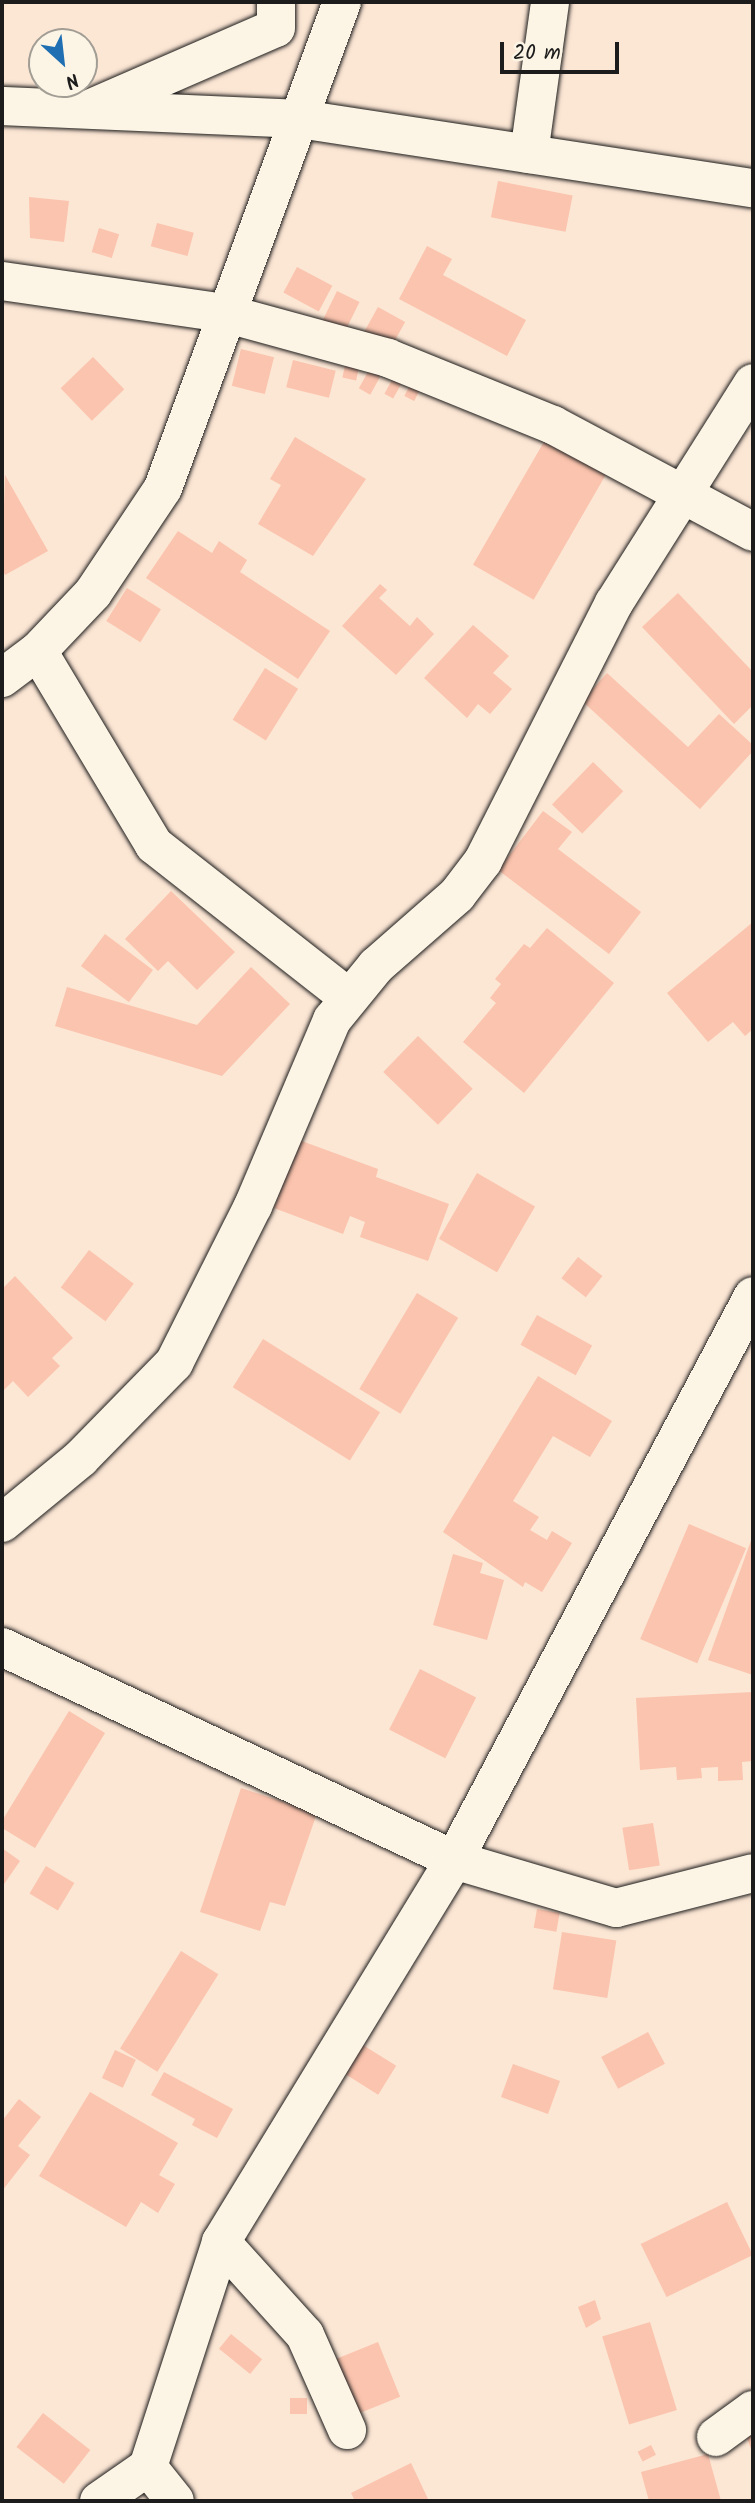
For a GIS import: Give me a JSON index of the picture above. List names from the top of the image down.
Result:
{
  "scale_bar": "20 m",
  "north": "bottom right"
}
